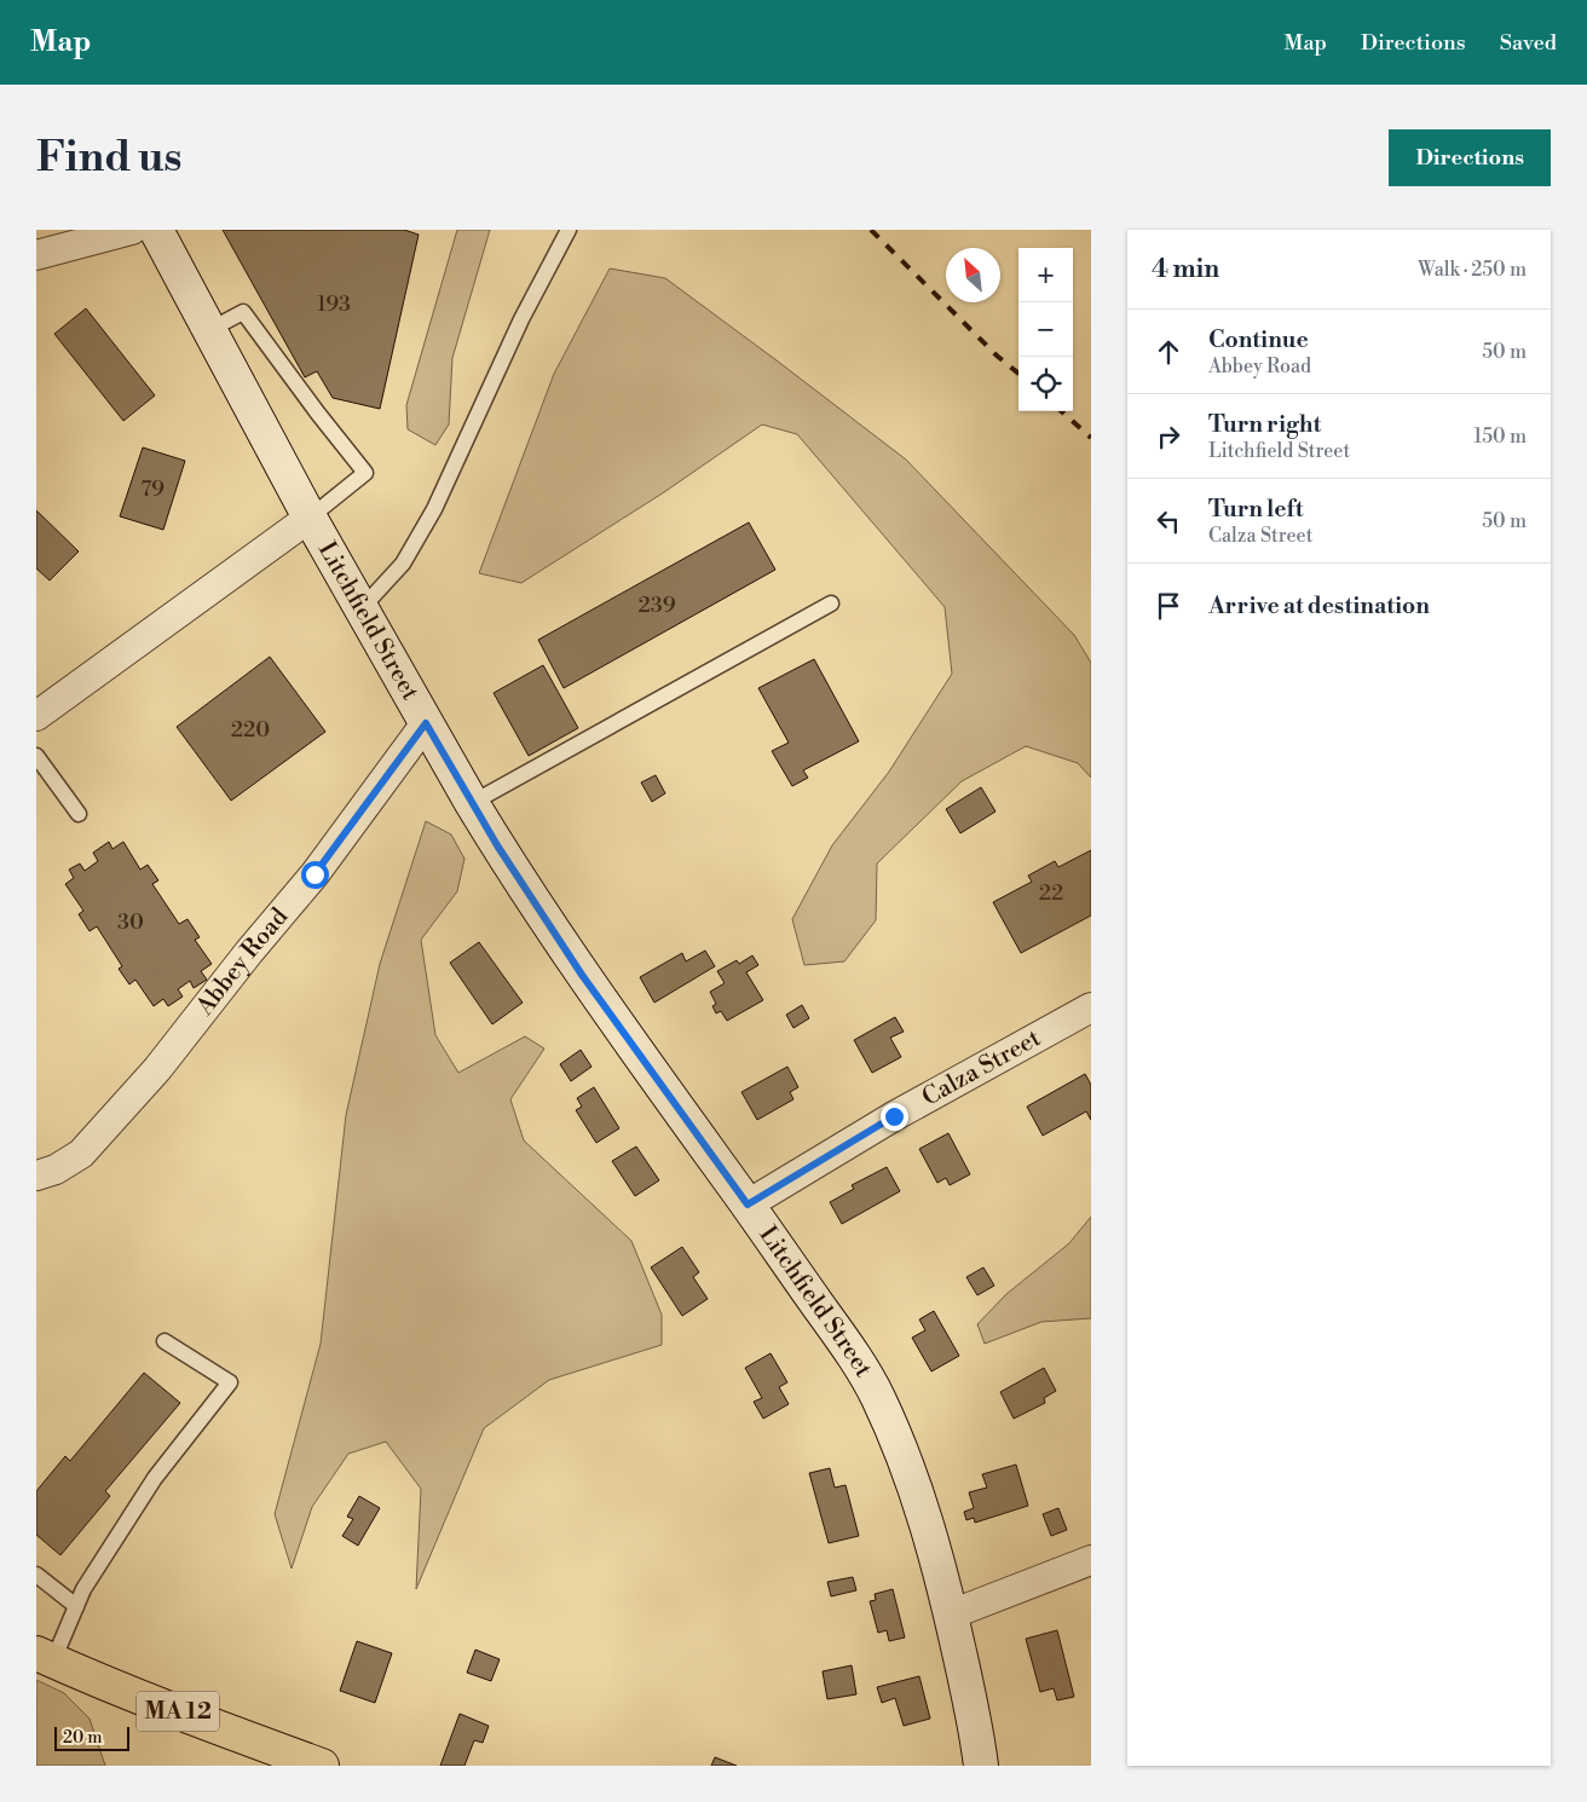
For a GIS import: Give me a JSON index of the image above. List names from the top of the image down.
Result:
{
  "streets": {
    "main road": ["Litchfield Street", "MA 12"],
    "street": ["Abbey Road", "Calza Street"]
  },
  "crossings": [
    ["Litchfield Street", "Abbey Road"],
    ["Litchfield Street", "Calza Street"]
  ],
  "house_numbers": [
    "193",
    "79",
    "239",
    "220",
    "22",
    "30"
  ],
  "scale_bar": "20 m",
  "north": "top left",
  "page": {
    "header": "Map",
    "nav": ["Map", "Directions", "Saved"],
    "buttons": "Directions",
    "title": "Find us",
    "heading": ["4 min", "Walk · 250 m"],
    "map_buttons": ["+", "−"],
    "list": [
      ["Continue", "Abbey Road", "50 m"],
      ["Turn right", "Litchfield Street", "150 m"],
      ["Turn left", "Calza Street", "50 m"],
      "Arrive at destination"
    ],
    "scale": "20 m"
  }
}
